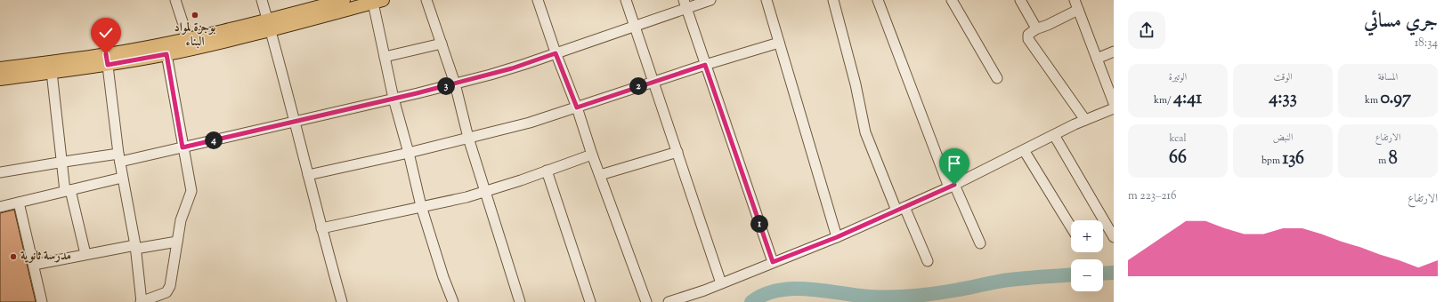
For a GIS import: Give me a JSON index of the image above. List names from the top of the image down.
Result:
{
  "places": ["بوجزة لمواد البناء", "مدرسة ثانوية"],
  "page": {
    "heading": ["جري مسائي", "18:34"],
    "stats": [
      ["المسافة", "0.97 km"],
      ["الوقت", "4:33"],
      ["الوتيرة", "4:41 /km"],
      ["الارتفاع", "8 m"],
      ["النبض", "136 bpm"],
      ["kcal", "66"]
    ],
    "pins": [
      "2",
      "3",
      "4",
      "1"
    ],
    "chart": ["الارتفاع", "216–223 m"],
    "map_buttons": ["+", "−"]
  }
}
